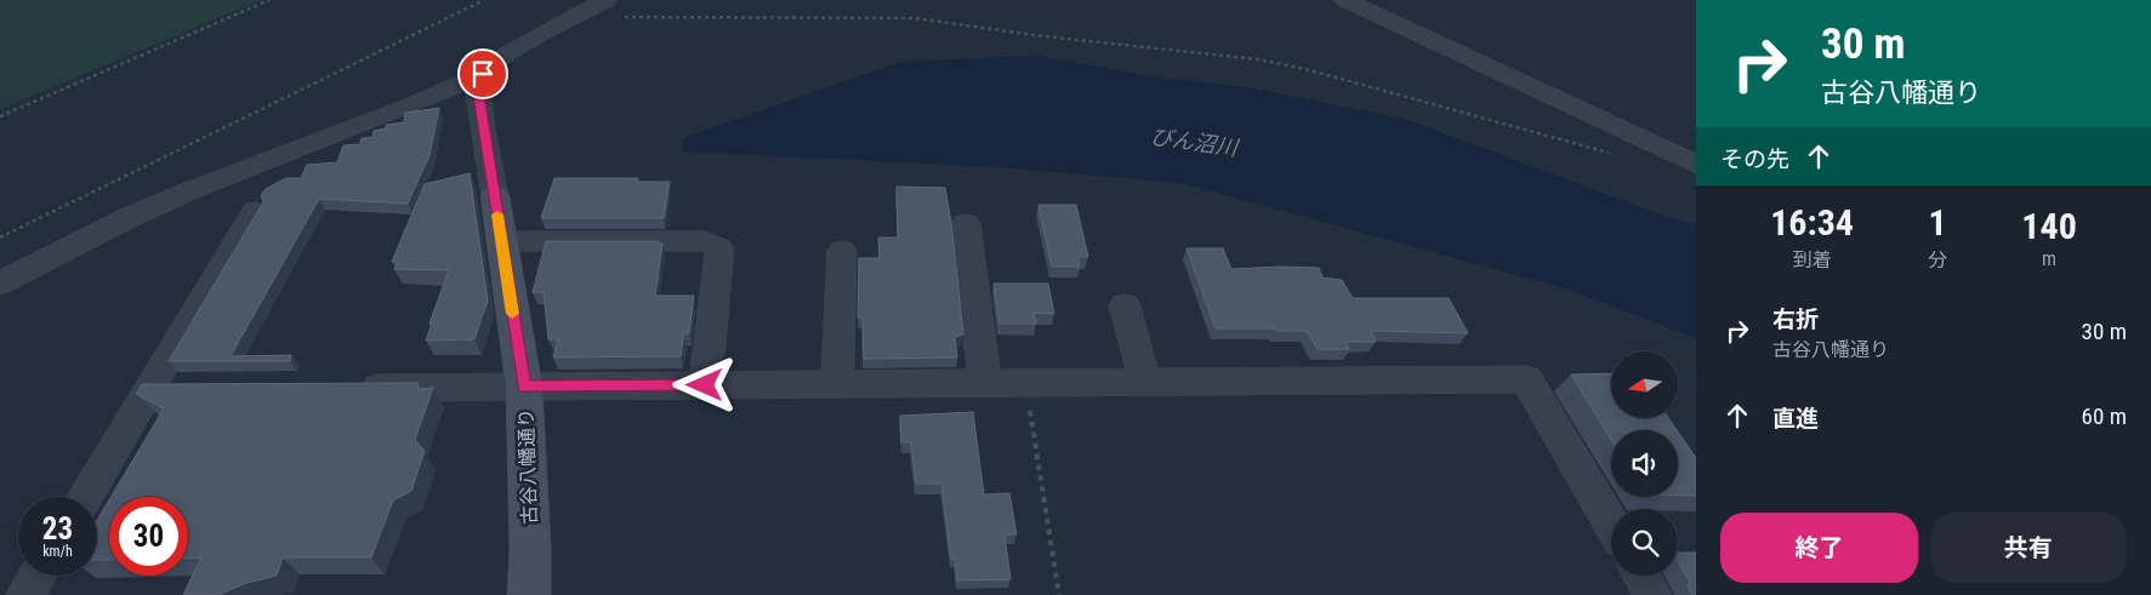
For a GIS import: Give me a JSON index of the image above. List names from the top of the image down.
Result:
{
  "streets": {
    "street": ["古谷八幡通り"]
  },
  "water": ["びん沼川"],
  "north": "left",
  "page": {
    "turn": ["30 m", "古谷八幡通り"],
    "then": "その先",
    "eta": [
      "16:34",
      "到着",
      "1",
      "分",
      "140",
      "m"
    ],
    "list": [
      {
        "name": "右折",
        "note": "古谷八幡通り",
        "value": "30 m"
      },
      {
        "name": "直進",
        "value": "60 m"
      }
    ],
    "speed": "23 km/h",
    "limit": "30",
    "buttons": ["終了", "共有"]
  }
}
